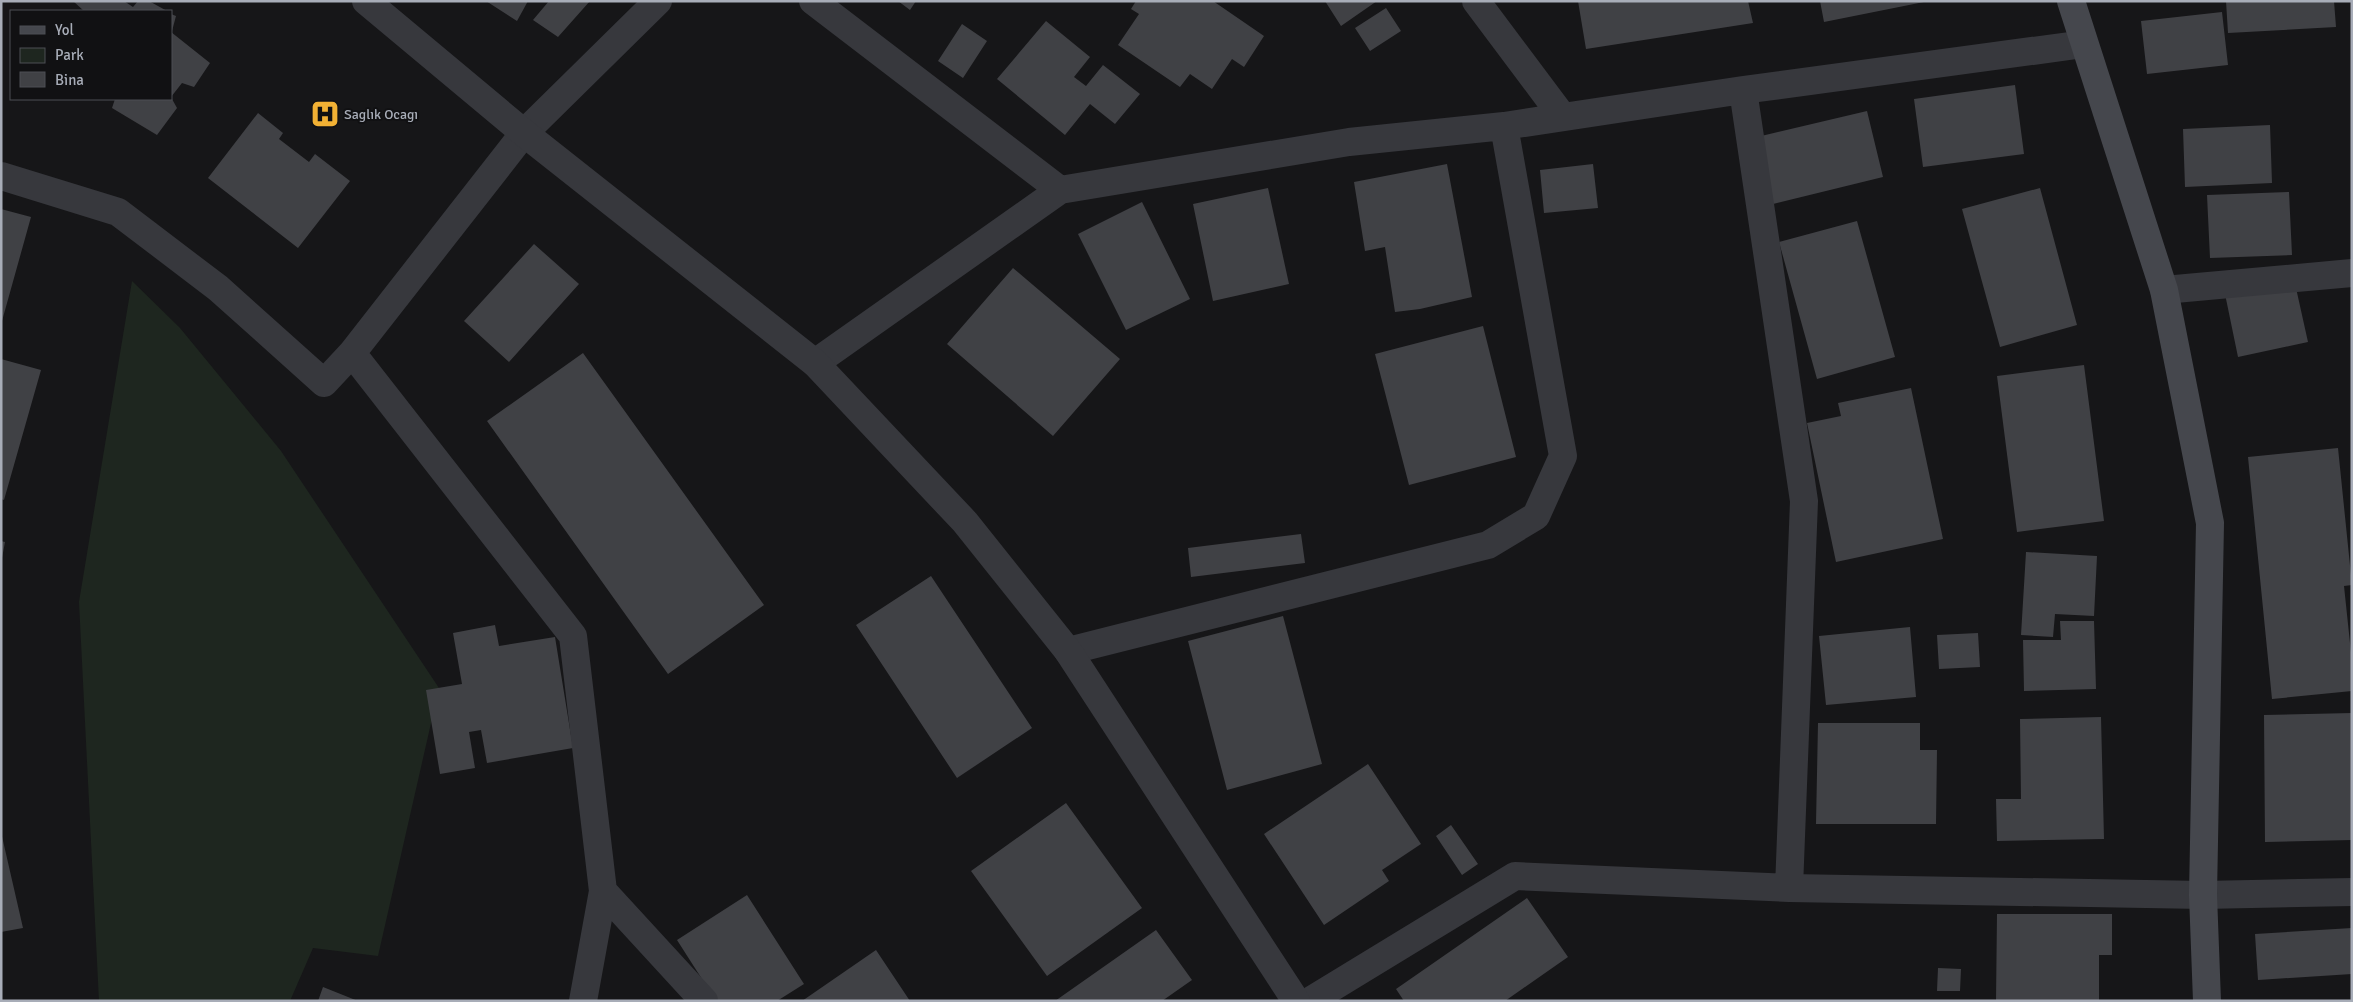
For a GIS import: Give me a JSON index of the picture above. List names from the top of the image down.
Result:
{
  "places": {
    "hospital": ["Saglık Ocagı"]
  },
  "legend": ["Yol", "Park", "Bina"]
}
